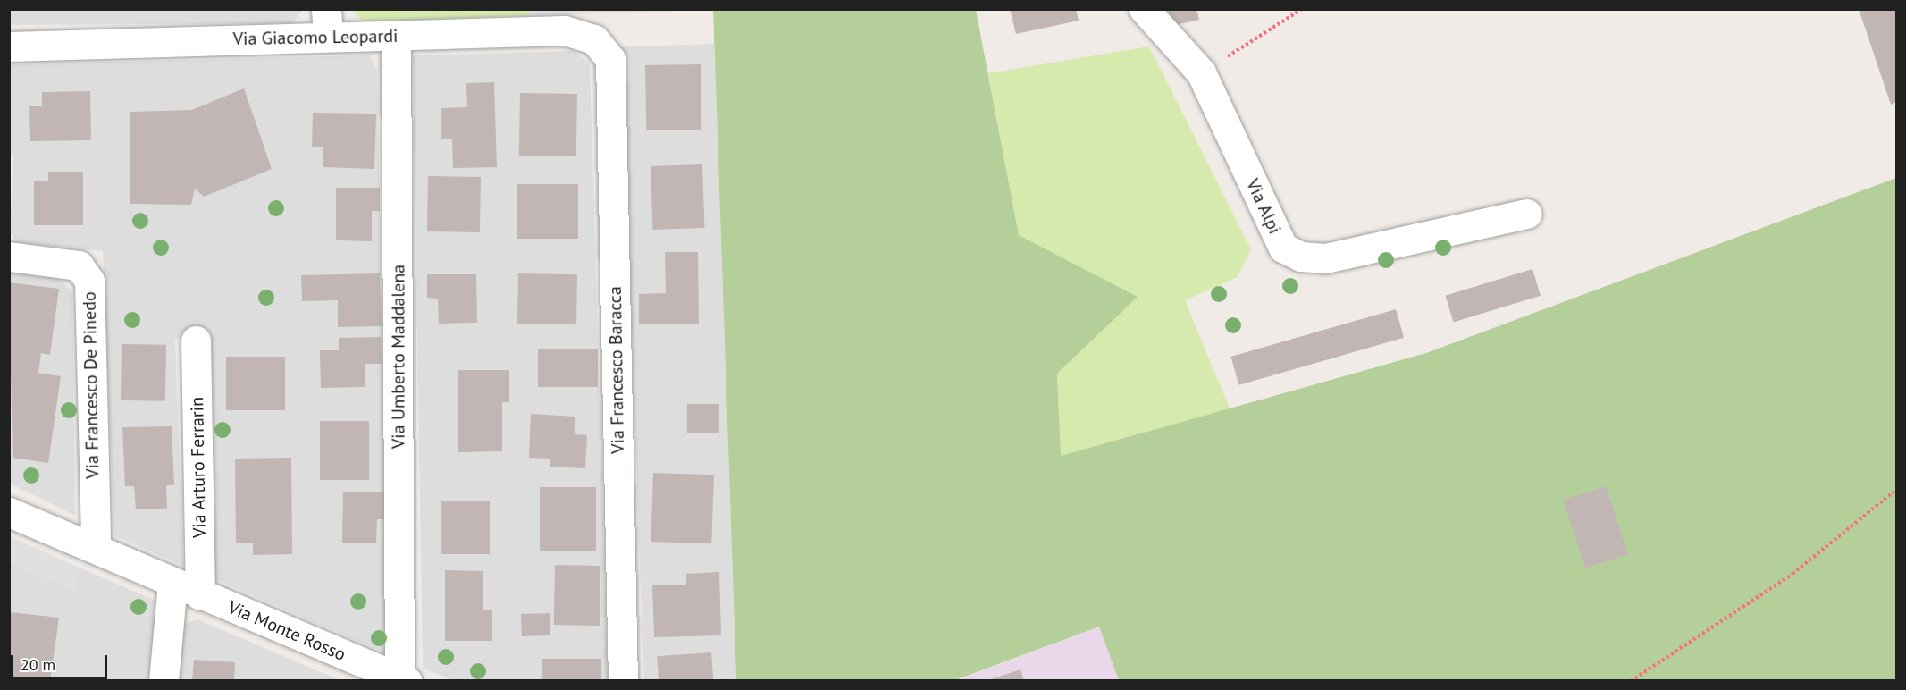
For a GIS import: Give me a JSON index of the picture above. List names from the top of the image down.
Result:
{
  "streets": {
    "street": [
      "Via Giacomo Leopardi",
      "Via Alpi",
      "Via Umberto Maddalena",
      "Via Francesco Baracca",
      "Via Francesco De Pinedo",
      "Via Arturo Ferrarin",
      "Via Monte Rosso"
    ]
  },
  "crossings": [
    ["Via Giacomo Leopardi", "Via Umberto Maddalena"],
    ["Via Giacomo Leopardi", "Via Francesco Baracca"],
    ["Via Umberto Maddalena", "Via Monte Rosso"],
    ["Via Francesco De Pinedo", "Via Monte Rosso"],
    ["Via Arturo Ferrarin", "Via Monte Rosso"]
  ],
  "scale_bar": "20 m"
}
